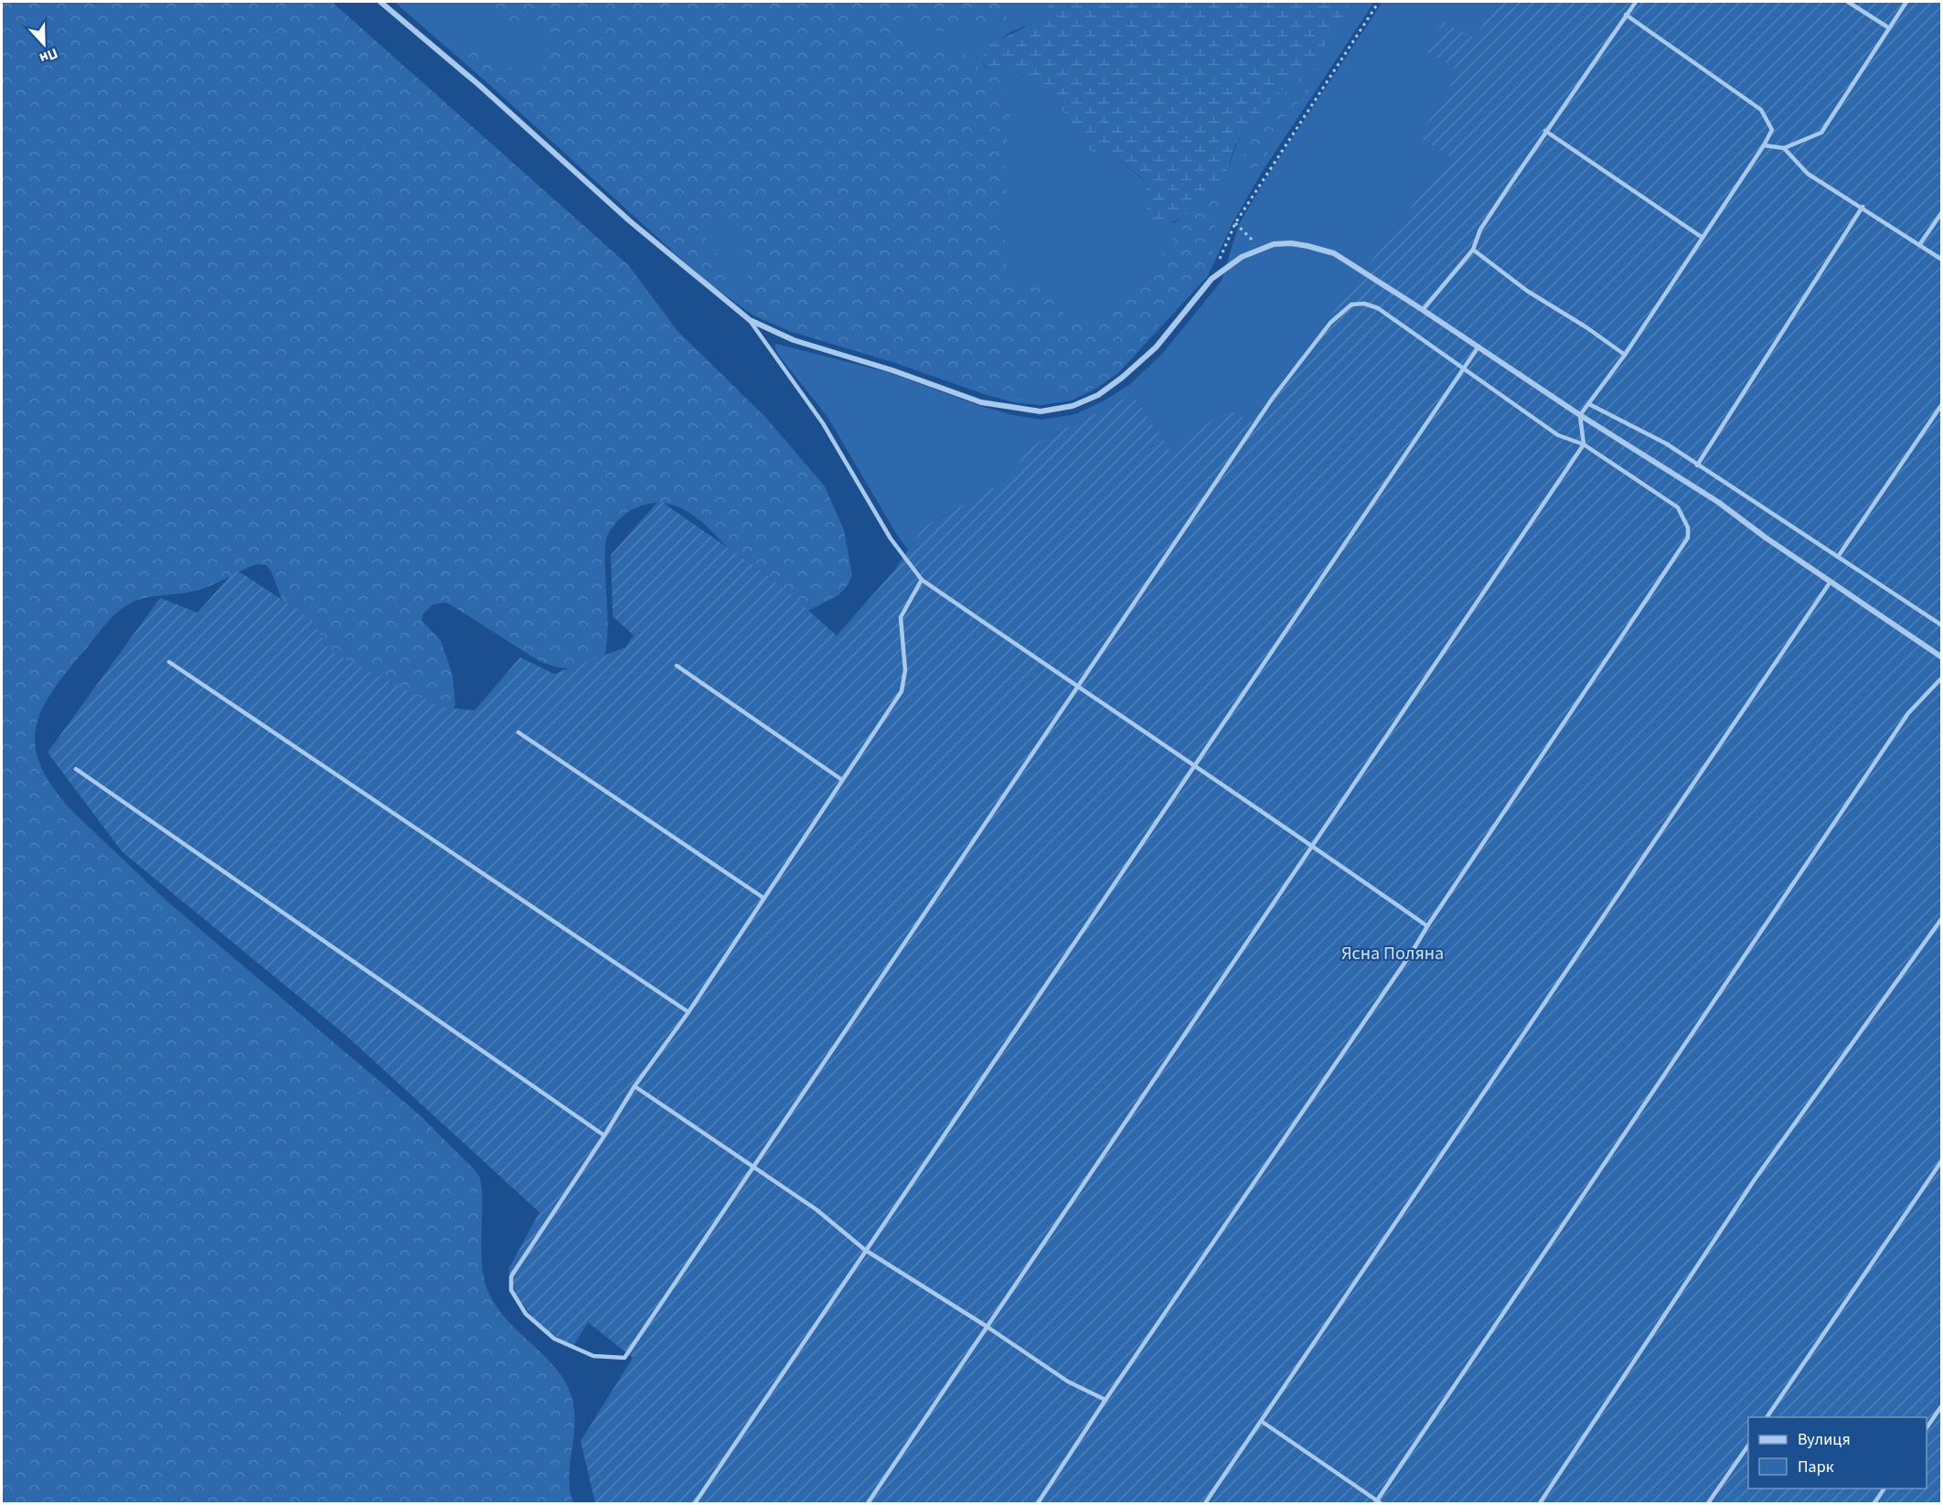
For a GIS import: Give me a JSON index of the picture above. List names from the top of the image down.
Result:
{
  "parks": ["Ясна Поляна"],
  "legend": ["Вулиця", "Парк"],
  "north": "bottom"
}
